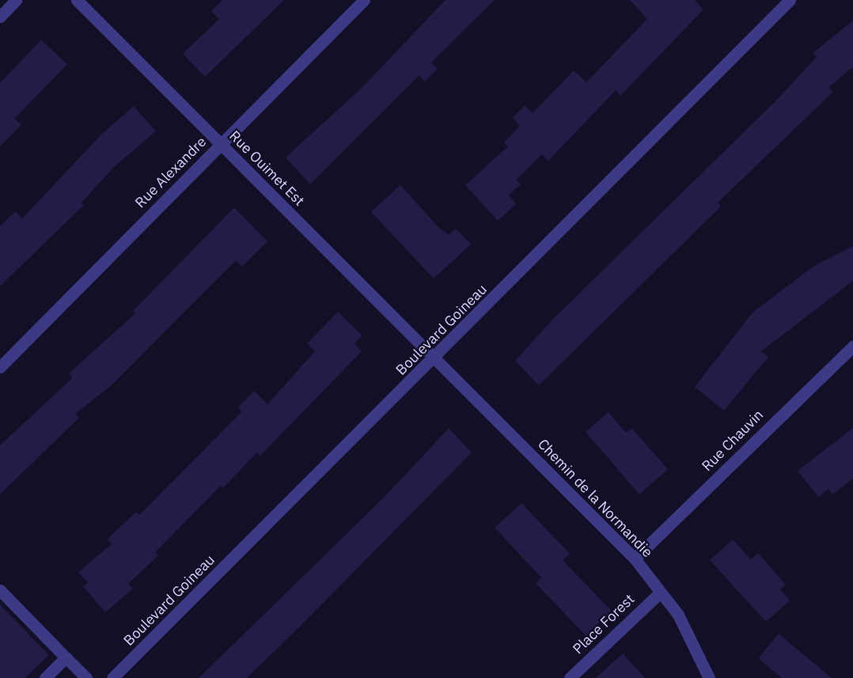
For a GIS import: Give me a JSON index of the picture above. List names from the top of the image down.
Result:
{
  "streets": {
    "street": [
      "Rue Ouimet Est",
      "Rue Alexandre",
      "Boulevard Goineau",
      "Rue Chauvin",
      "Chemin de la Normandie",
      "Place Forest"
    ]
  },
  "crossings": [
    ["Rue Ouimet Est", "Rue Alexandre"],
    ["Rue Ouimet Est", "Boulevard Goineau"],
    ["Rue Ouimet Est", "Chemin de la Normandie"],
    ["Boulevard Goineau", "Chemin de la Normandie"],
    ["Rue Chauvin", "Chemin de la Normandie"],
    ["Chemin de la Normandie", "Place Forest"]
  ]
}
